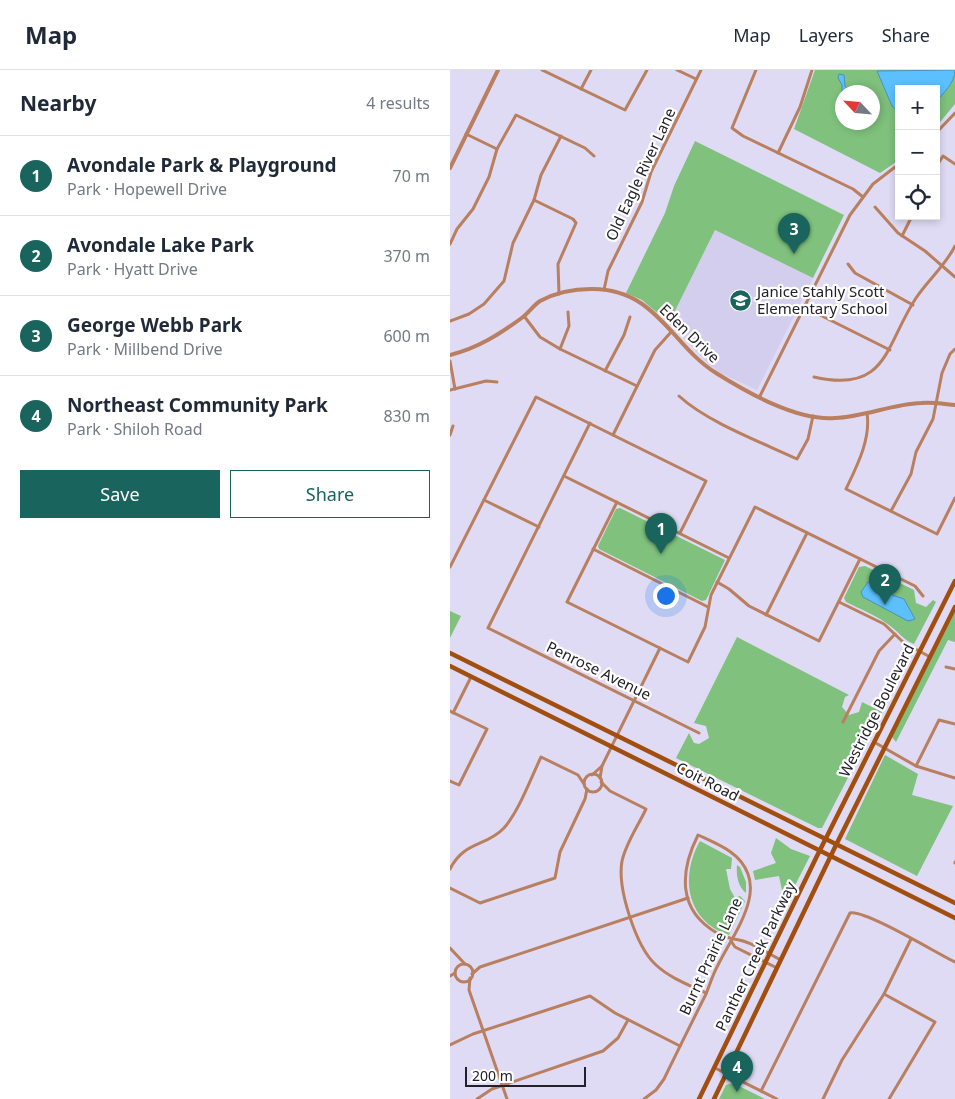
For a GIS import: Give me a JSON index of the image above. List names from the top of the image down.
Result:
{
  "streets": {
    "main road": ["Westridge Boulevard", "Coit Road", "Panther Creek Parkway"],
    "street": [
      "Old Eagle River Lane",
      "Eden Drive",
      "Penrose Avenue",
      "Burnt Prairie Lane"
    ]
  },
  "crossings": [
    ["Old Eagle River Lane", "Eden Drive"],
    ["Westridge Boulevard", "Coit Road"],
    ["Westridge Boulevard", "Panther Creek Parkway"],
    ["Coit Road", "Panther Creek Parkway"]
  ],
  "places": {
    "school or university": ["Janice Stahly Scott Elementary School"]
  },
  "scale_bar": "200 m",
  "north": "top left",
  "page": {
    "header": "Map",
    "nav": ["Map", "Layers", "Share"],
    "heading": ["Nearby", "4 results"],
    "map_buttons": ["+", "−"],
    "list": [
      {
        "mark": "1",
        "name": "Avondale Park & Playground",
        "note": "Park · Hopewell Drive",
        "value": "70 m"
      },
      {
        "mark": "2",
        "name": "Avondale Lake Park",
        "note": "Park · Hyatt Drive",
        "value": "370 m"
      },
      {
        "mark": "3",
        "name": "George Webb Park",
        "note": "Park · Millbend Drive",
        "value": "600 m"
      },
      {
        "mark": "4",
        "name": "Northeast Community Park",
        "note": "Park · Shiloh Road",
        "value": "830 m"
      }
    ],
    "pins": [
      "3",
      "1",
      "2",
      "4"
    ],
    "buttons": ["Save", "Share"],
    "scale": "200 m"
  }
}
